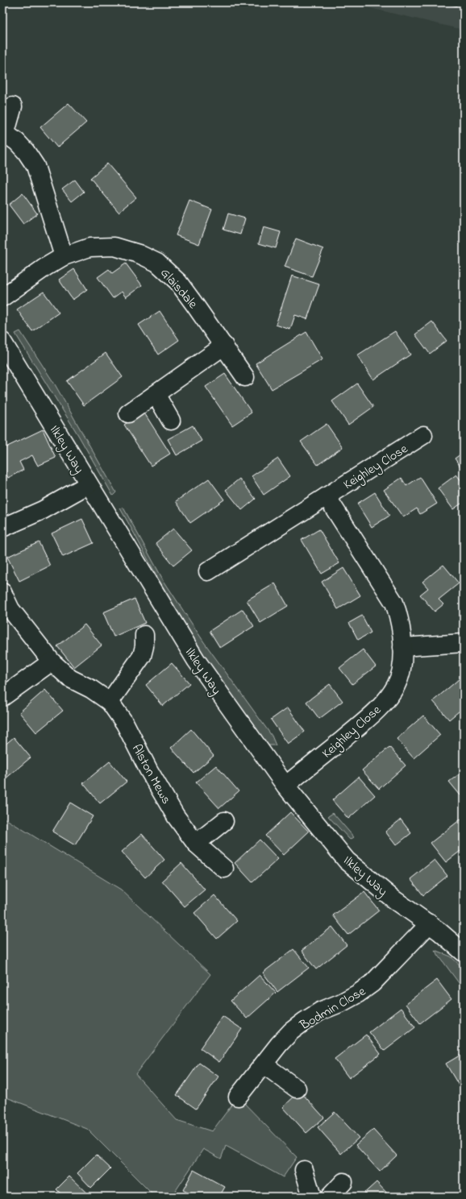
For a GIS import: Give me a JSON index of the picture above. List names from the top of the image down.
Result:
{
  "streets": {
    "street": [
      "Glaisdale",
      "Ilkley Way",
      "Keighley Close",
      "Alston Mews",
      "Bodmin Close"
    ]
  },
  "crossings": [
    ["Ilkley Way", "Keighley Close"],
    ["Ilkley Way", "Bodmin Close"]
  ]
}
